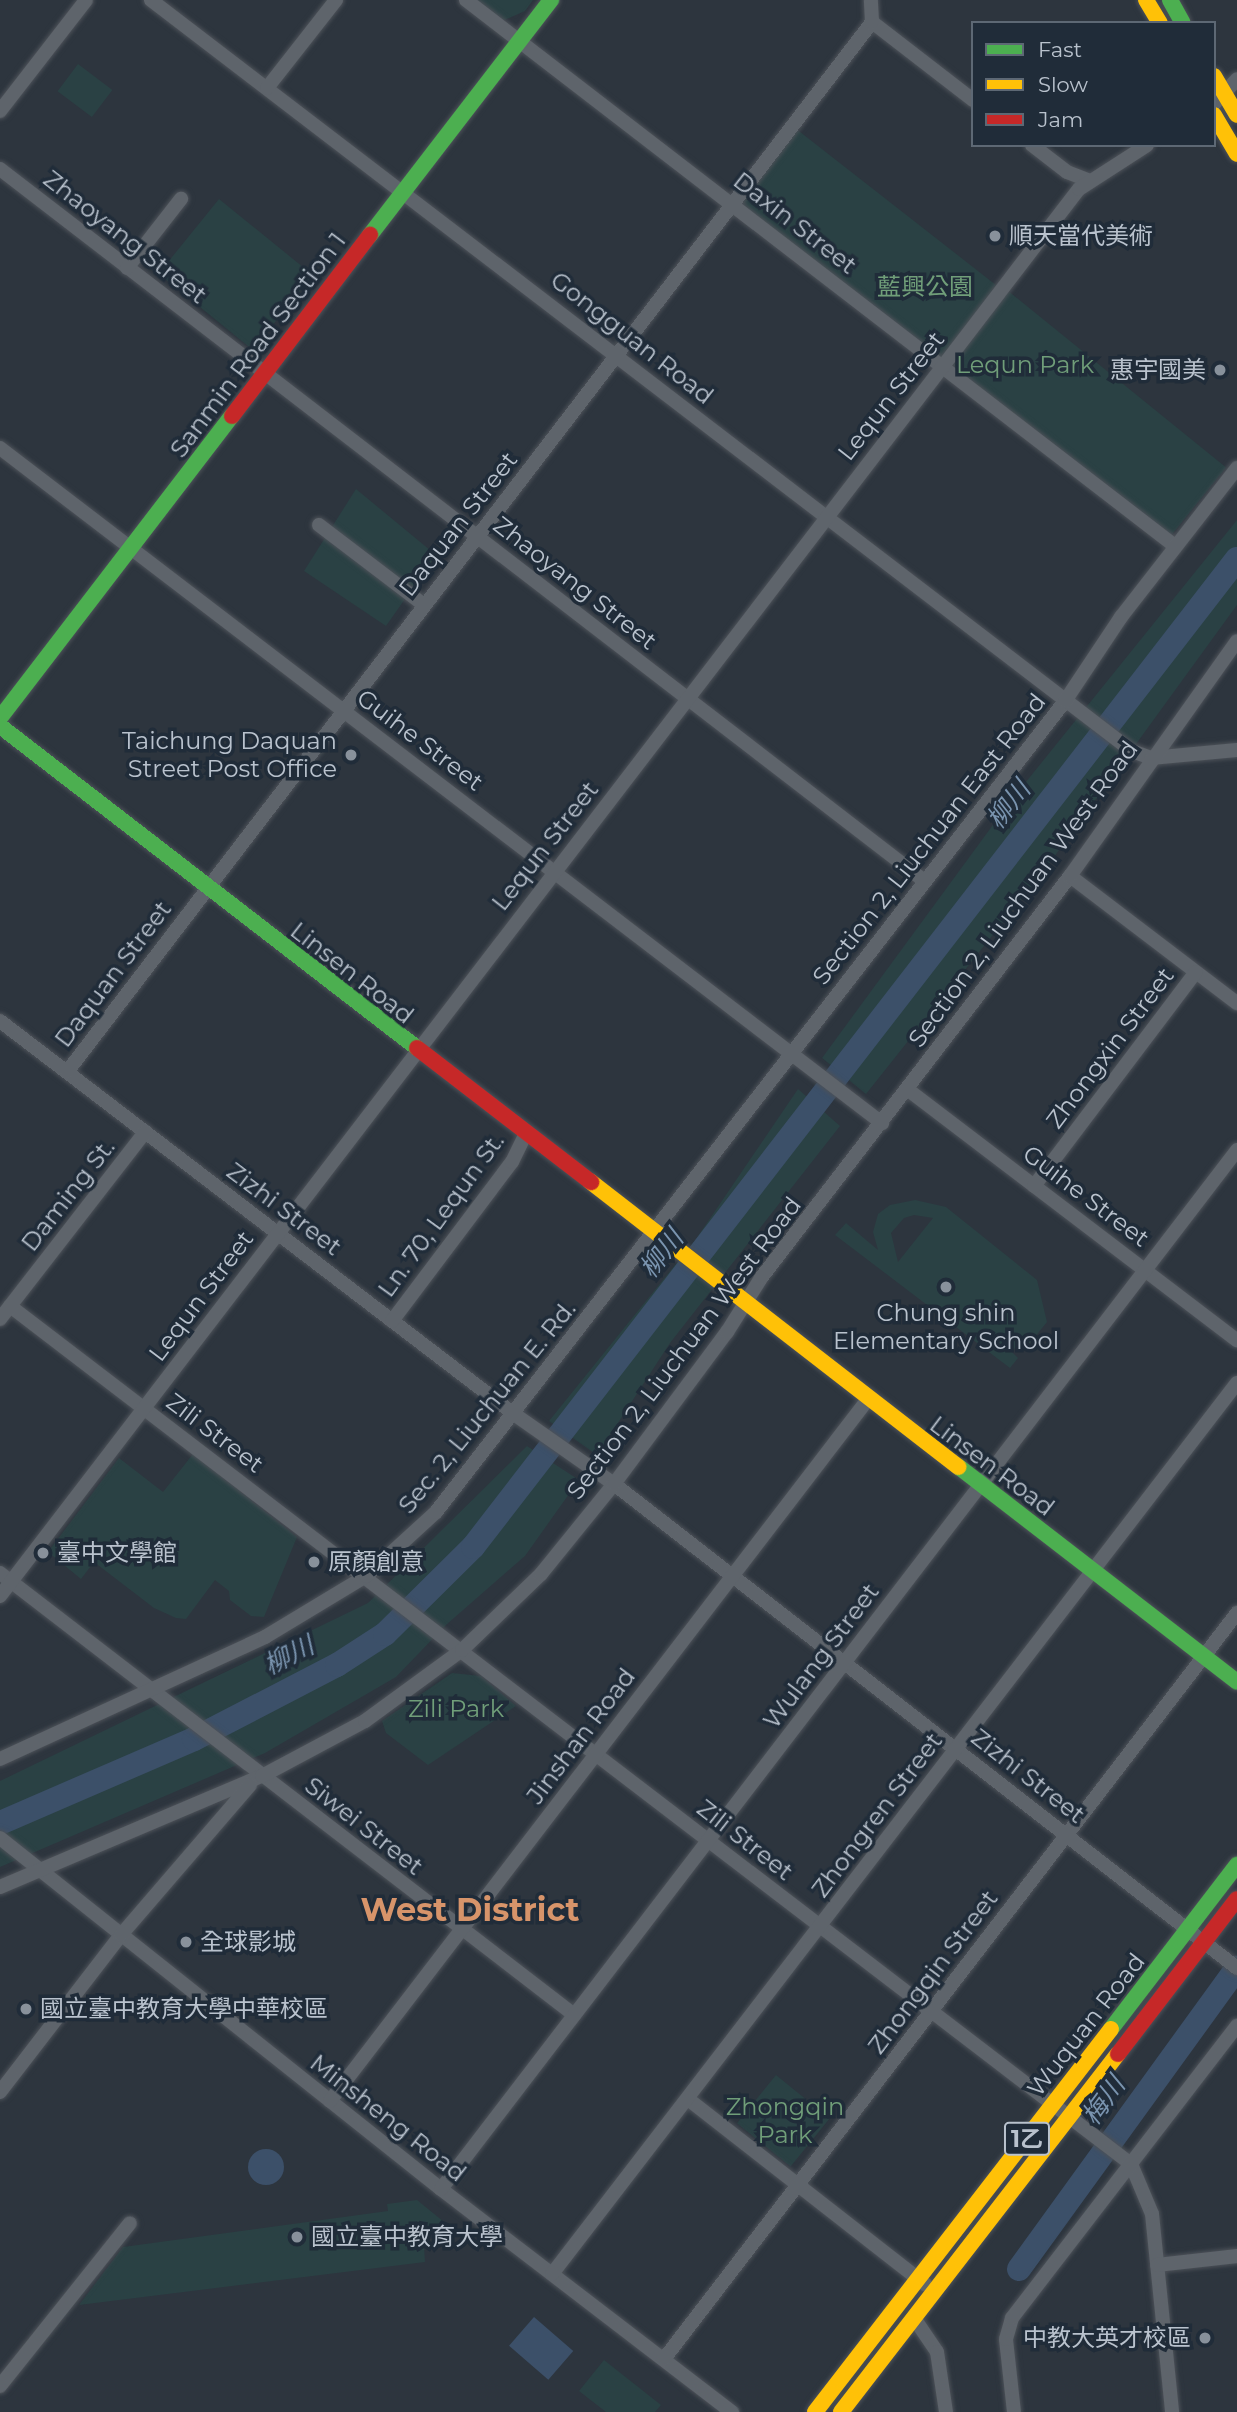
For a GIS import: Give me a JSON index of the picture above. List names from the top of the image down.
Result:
{
  "streets": {
    "main road": [
      "Sanmin Road Section 1",
      "Linsen Road",
      "Wuquan Road",
      "1乙"
    ],
    "street": [
      "Daxin Street",
      "Zhaoyang Street",
      "Gongguan Road",
      "Lequn Street",
      "Daquan Street",
      "Guihe Street",
      "Section 2, Liuchuan East Road",
      "Section 2, Liuchuan West Road",
      "Zhongxin Street",
      "Daming St.",
      "Zizhi Street",
      "Ln. 70, Lequn St.",
      "Sec. 2, Liuchuan E. Rd.",
      "Zili Street",
      "Wulang Street",
      "Jinshan Road",
      "Zhongren Street",
      "Siwei Street",
      "Zhongqin Street",
      "Minsheng Road"
    ]
  },
  "crossings": [
    ["Daxin Street", "Sanmin Road Section 1"],
    ["Daxin Street", "Lequn Street"],
    ["Daxin Street", "Daquan Street"],
    ["Daxin Street", "Section 2, Liuchuan East Road"],
    ["Zhaoyang Street", "Sanmin Road Section 1"],
    ["Zhaoyang Street", "Lequn Street"],
    ["Zhaoyang Street", "Daquan Street"],
    ["Zhaoyang Street", "Section 2, Liuchuan East Road"],
    ["Gongguan Road", "Sanmin Road Section 1"],
    ["Gongguan Road", "Lequn Street"],
    ["Gongguan Road", "Daquan Street"],
    ["Gongguan Road", "Section 2, Liuchuan East Road"],
    ["Gongguan Road", "Section 2, Liuchuan West Road"],
    ["Sanmin Road Section 1", "Guihe Street"],
    ["Lequn Street", "Guihe Street"],
    ["Lequn Street", "Linsen Road"],
    ["Lequn Street", "Zizhi Street"],
    ["Lequn Street", "Zili Street"],
    ["Daquan Street", "Guihe Street"],
    ["Daquan Street", "Linsen Road"],
    ["Daquan Street", "Zizhi Street"],
    ["Guihe Street", "Section 2, Liuchuan East Road"],
    ["Guihe Street", "Section 2, Liuchuan West Road"],
    ["Guihe Street", "Zhongxin Street"],
    ["Guihe Street", "Wulang Street"],
    ["Section 2, Liuchuan East Road", "Linsen Road"],
    ["Section 2, Liuchuan East Road", "Sec. 2, Liuchuan E. Rd."],
    ["Section 2, Liuchuan West Road", "Linsen Road"],
    ["Section 2, Liuchuan West Road", "Zizhi Street"],
    ["Section 2, Liuchuan West Road", "Zili Street"],
    ["Section 2, Liuchuan West Road", "Siwei Street"],
    ["Section 2, Liuchuan West Road", "Minsheng Road"],
    ["Linsen Road", "Ln. 70, Lequn St."],
    ["Linsen Road", "Sec. 2, Liuchuan E. Rd."],
    ["Linsen Road", "Wulang Street"],
    ["Linsen Road", "Jinshan Road"],
    ["Linsen Road", "Zhongren Street"],
    ["Linsen Road", "Zhongqin Street"],
    ["Daming St.", "Zizhi Street"],
    ["Daming St.", "Zili Street"],
    ["Zizhi Street", "Ln. 70, Lequn St."],
    ["Zizhi Street", "Sec. 2, Liuchuan E. Rd."],
    ["Zizhi Street", "Wulang Street"],
    ["Zizhi Street", "Jinshan Road"],
    ["Zizhi Street", "Zhongren Street"],
    ["Zizhi Street", "Zhongqin Street"],
    ["Zizhi Street", "Wuquan Road"],
    ["Sec. 2, Liuchuan E. Rd.", "Zili Street"],
    ["Sec. 2, Liuchuan E. Rd.", "Siwei Street"],
    ["Zili Street", "Wulang Street"],
    ["Zili Street", "Jinshan Road"],
    ["Zili Street", "Zhongren Street"],
    ["Zili Street", "Zhongqin Street"],
    ["Zili Street", "Wuquan Road"],
    ["Wulang Street", "Siwei Street"],
    ["Wulang Street", "Minsheng Road"],
    ["Jinshan Road", "Siwei Street"],
    ["Jinshan Road", "Minsheng Road"],
    ["Zhongren Street", "Minsheng Road"],
    ["Zhongqin Street", "Minsheng Road"]
  ],
  "districts": ["West District"],
  "water": ["柳川", "梅川"],
  "parks": [
    "藍興公園",
    "Lequn Park",
    "Zili Park",
    "Zhongqin Park"
  ],
  "places": [
    "順天當代美術",
    "惠宇國美",
    "Taichung Daquan Street Post Office",
    "Chung shin Elementary School",
    "臺中文學館",
    "原顏創意",
    "全球影城",
    "國立臺中教育大學中華校區",
    "國立臺中教育大學",
    "中教大英才校區"
  ],
  "legend": ["Fast", "Slow", "Jam"]
}
